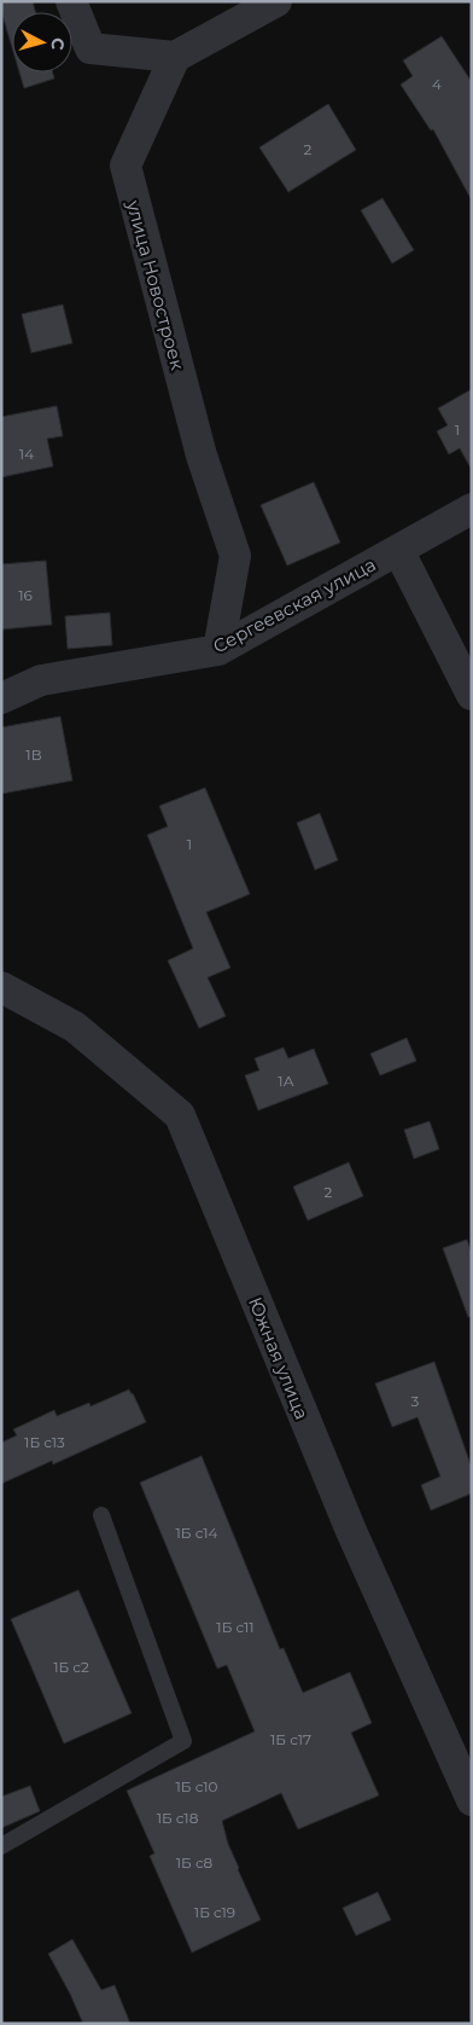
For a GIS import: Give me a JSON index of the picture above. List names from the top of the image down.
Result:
{
  "streets": {
    "street": ["улица Новостроек", "Сергеевская улица", "Южная улица"]
  },
  "crossings": [
    ["улица Новостроек", "Сергеевская улица"]
  ],
  "house_numbers": [
    "4",
    "2",
    "1",
    "14",
    "16",
    "1В",
    "1",
    "1А",
    "2",
    "3",
    "1Б с13",
    "1Б с14",
    "1Б с11",
    "1Б с2",
    "1Б с17",
    "1Б с10",
    "1Б с18",
    "1Б с8",
    "1Б с19"
  ],
  "north": "right"
}
